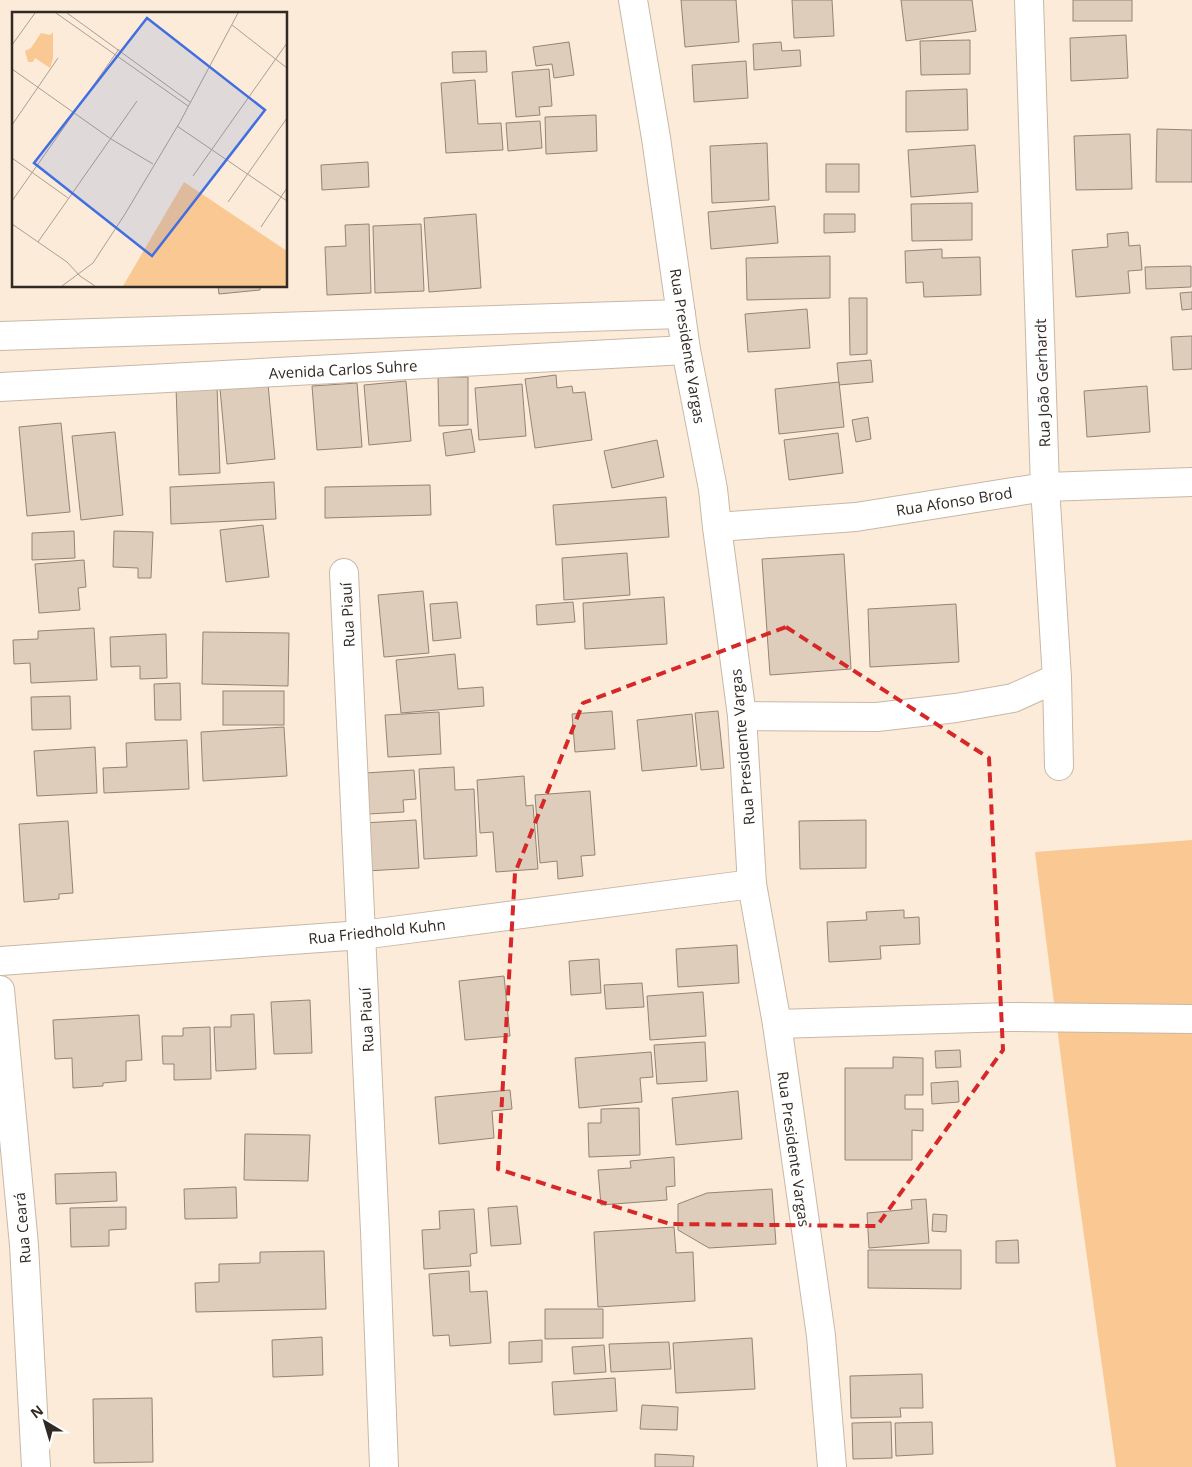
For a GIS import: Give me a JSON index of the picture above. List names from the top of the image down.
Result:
{
  "streets": {
    "street": [
      "Rua Presidente Vargas",
      "Avenida Carlos Suhre",
      "Rua João Gerhardt",
      "Rua Afonso Brod",
      "Rua Piauí",
      "Rua Friedhold Kuhn",
      "Rua Ceará"
    ]
  },
  "crossings": [
    ["Rua Presidente Vargas", "Avenida Carlos Suhre"],
    ["Rua Presidente Vargas", "Rua Afonso Brod"],
    ["Rua Presidente Vargas", "Rua Friedhold Kuhn"],
    ["Rua João Gerhardt", "Rua Afonso Brod"],
    ["Rua Piauí", "Rua Friedhold Kuhn"]
  ],
  "north": "top left"
}
